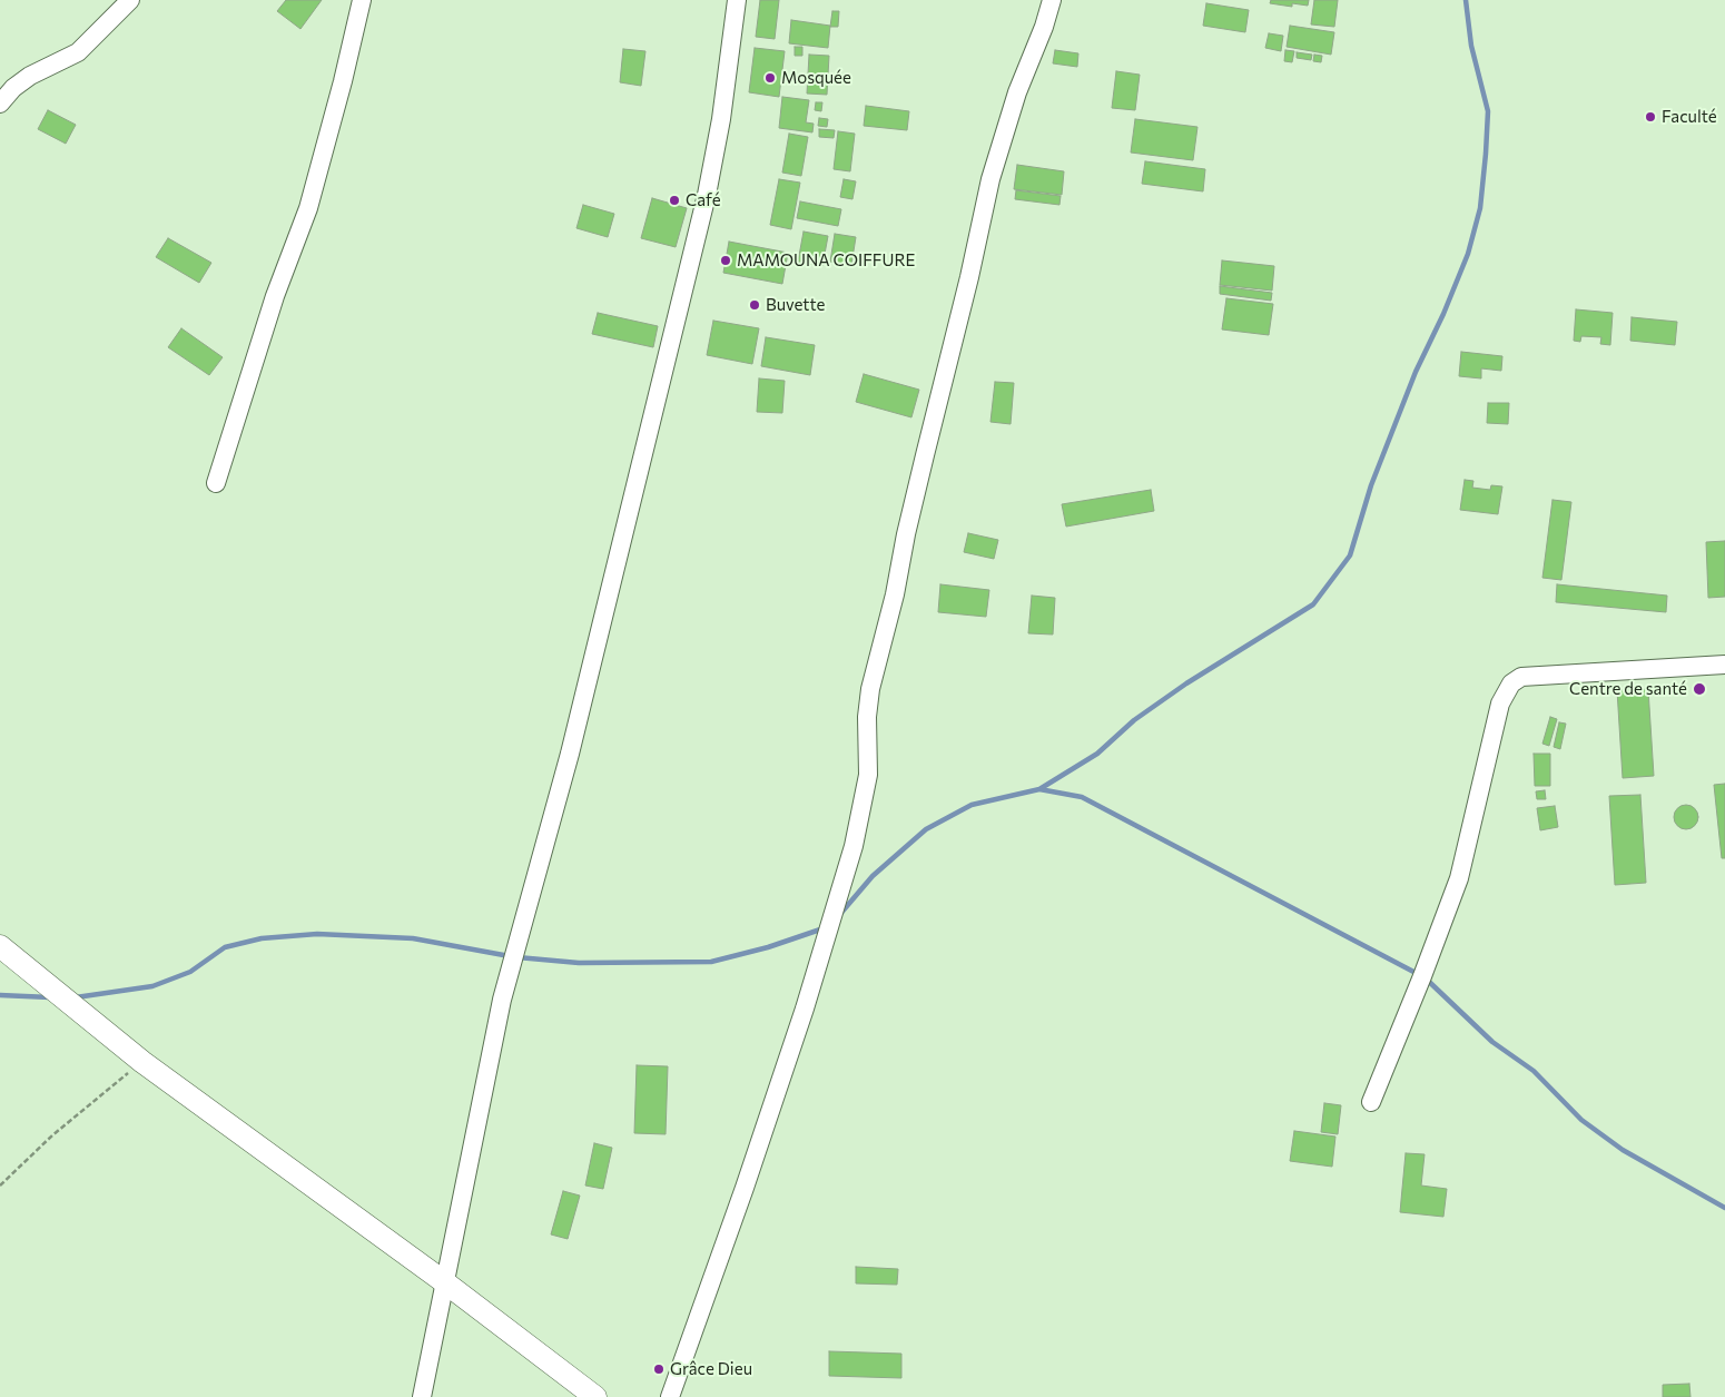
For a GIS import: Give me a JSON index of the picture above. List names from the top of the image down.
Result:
{
  "places": [
    "Mosquée",
    "Faculté",
    "Café",
    "MAMOUNA COIFFURE",
    "Buvette",
    "Centre de santé",
    "Grâce Dieu"
  ]
}
